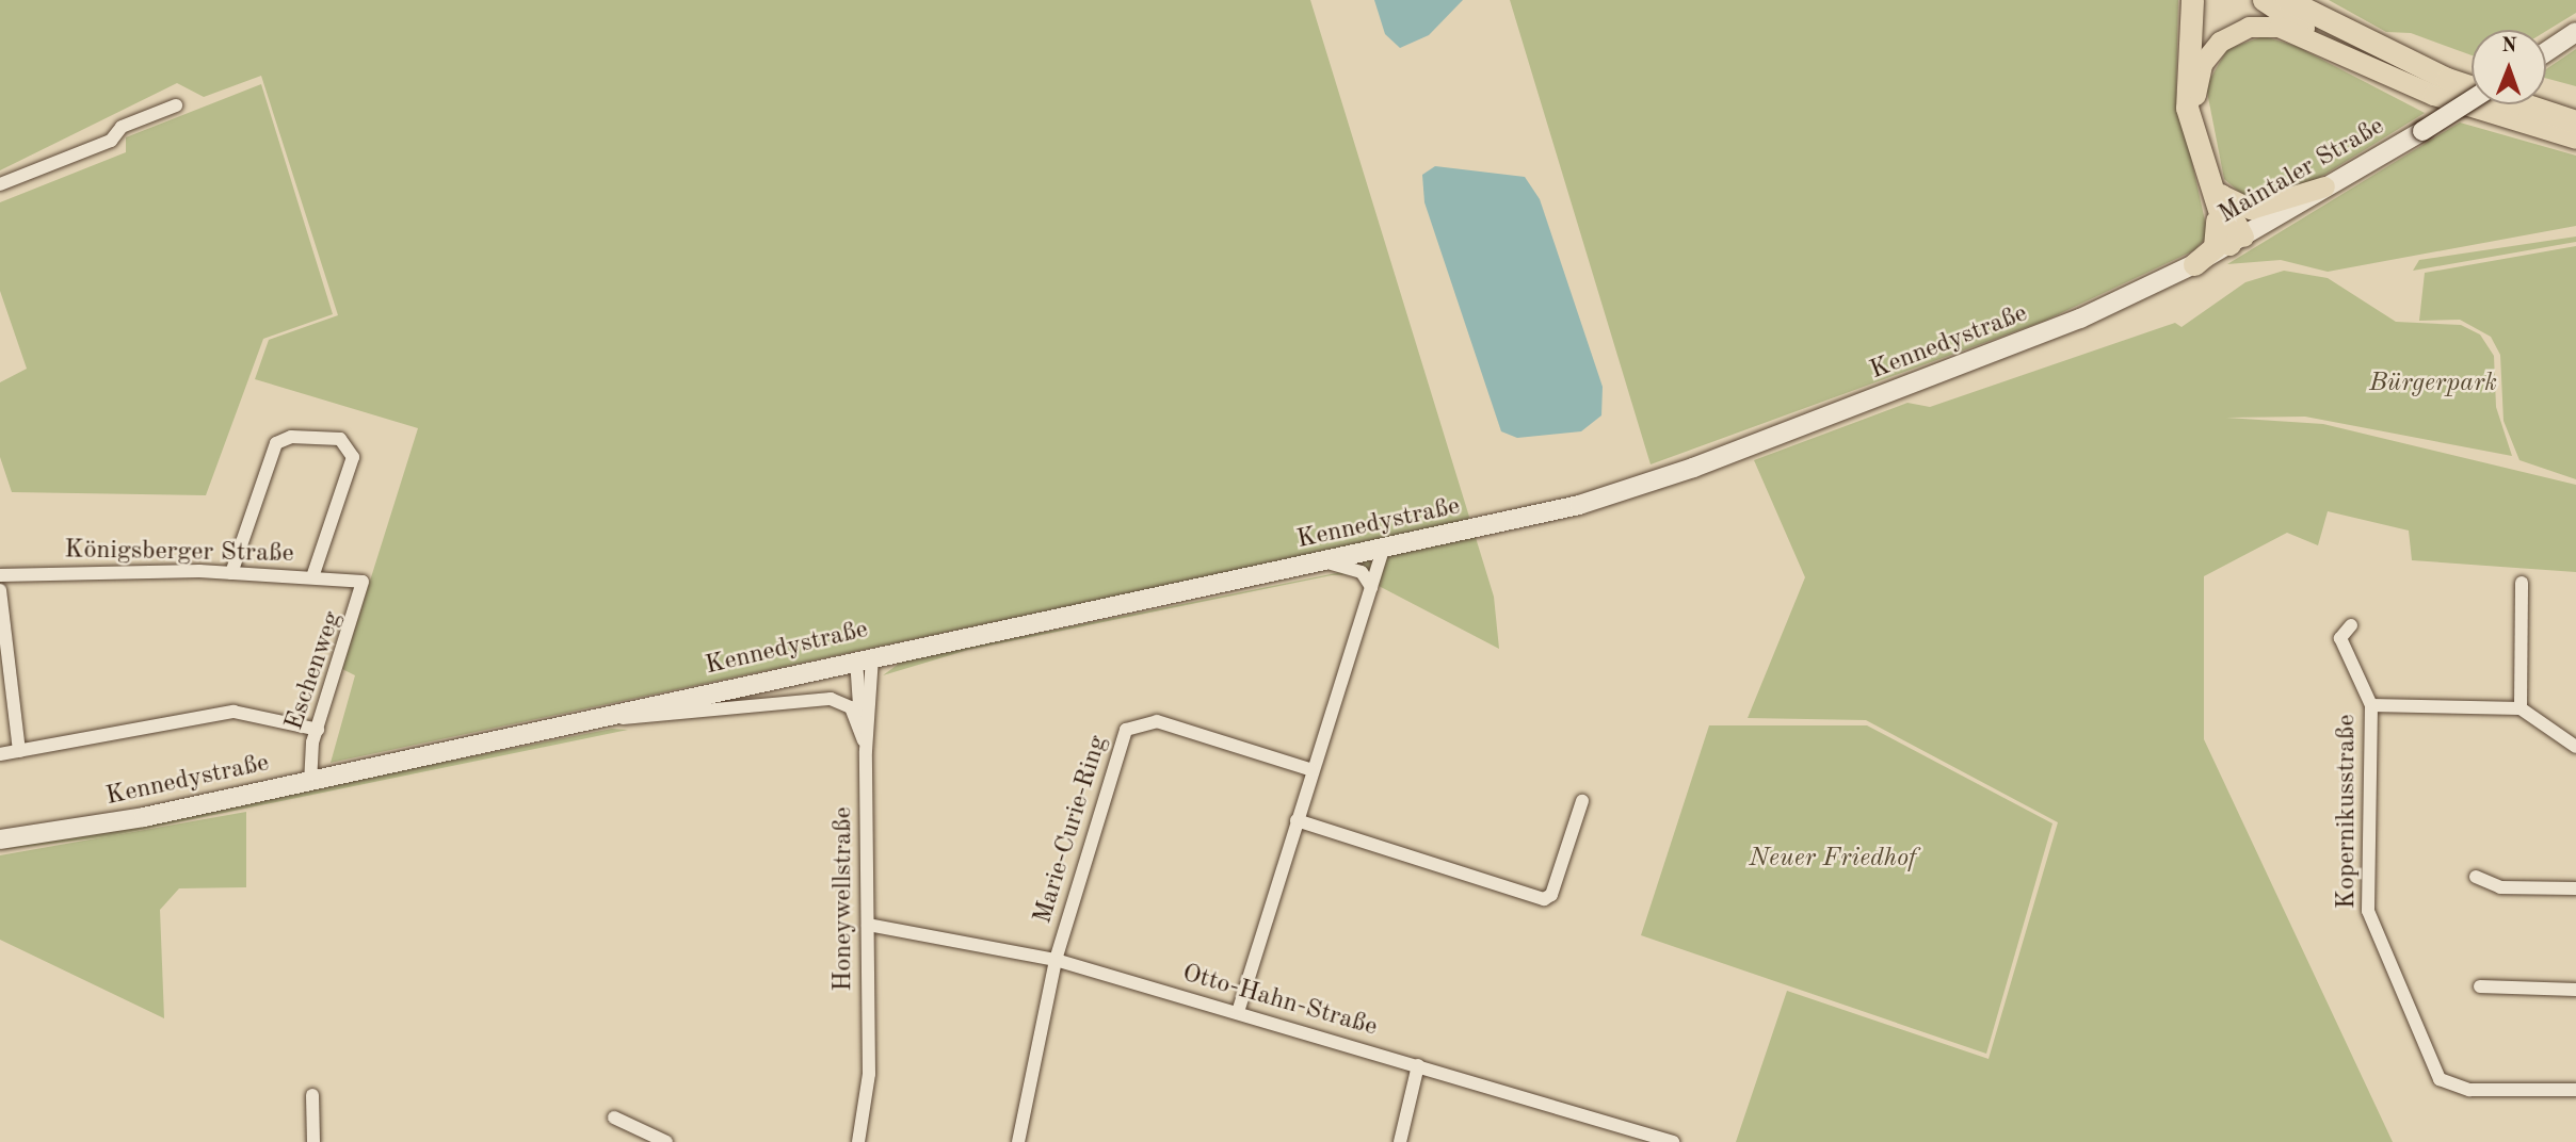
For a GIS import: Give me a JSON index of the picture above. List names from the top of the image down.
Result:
{
  "streets": {
    "main road": ["Maintaler Straße", "Kennedystraße"],
    "street": [
      "Königsberger Straße",
      "Eschenweg",
      "Kopernikusstraße",
      "Marie-Curie-Ring",
      "Honeywellstraße",
      "Otto-Hahn-Straße"
    ]
  },
  "crossings": [
    ["Maintaler Straße", "Kennedystraße"],
    ["Kennedystraße", "Eschenweg"],
    ["Kennedystraße", "Honeywellstraße"],
    ["Königsberger Straße", "Eschenweg"],
    ["Marie-Curie-Ring", "Otto-Hahn-Straße"],
    ["Honeywellstraße", "Otto-Hahn-Straße"]
  ],
  "parks": ["Bürgerpark", "Neuer Friedhof"],
  "north": "top"
}
